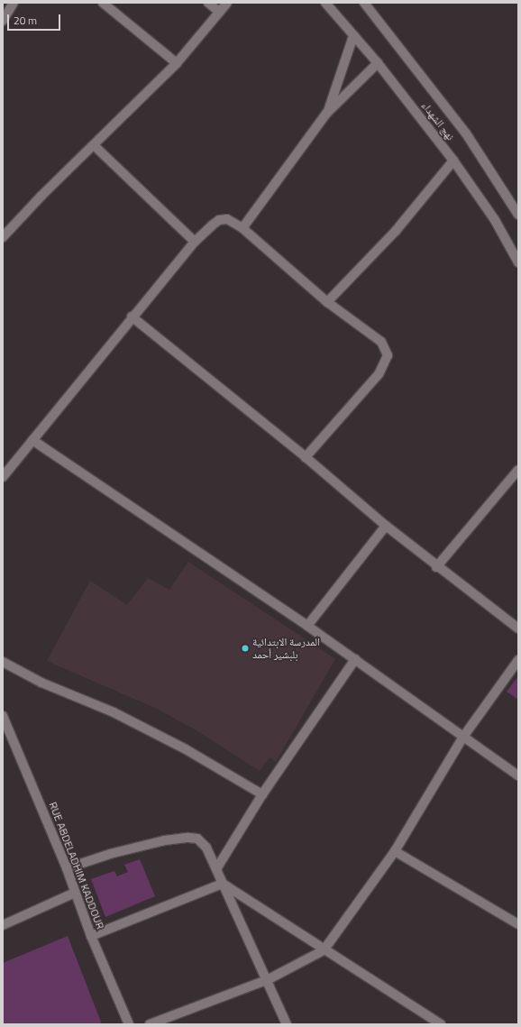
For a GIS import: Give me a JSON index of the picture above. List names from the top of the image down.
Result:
{
  "streets": {
    "street": ["نهج الشهداء", "RUE ABDELADHIM KADDOUR"]
  },
  "places": ["المدرسة الابتدائية بلبشير أحمد"],
  "scale_bar": "20 m"
}
